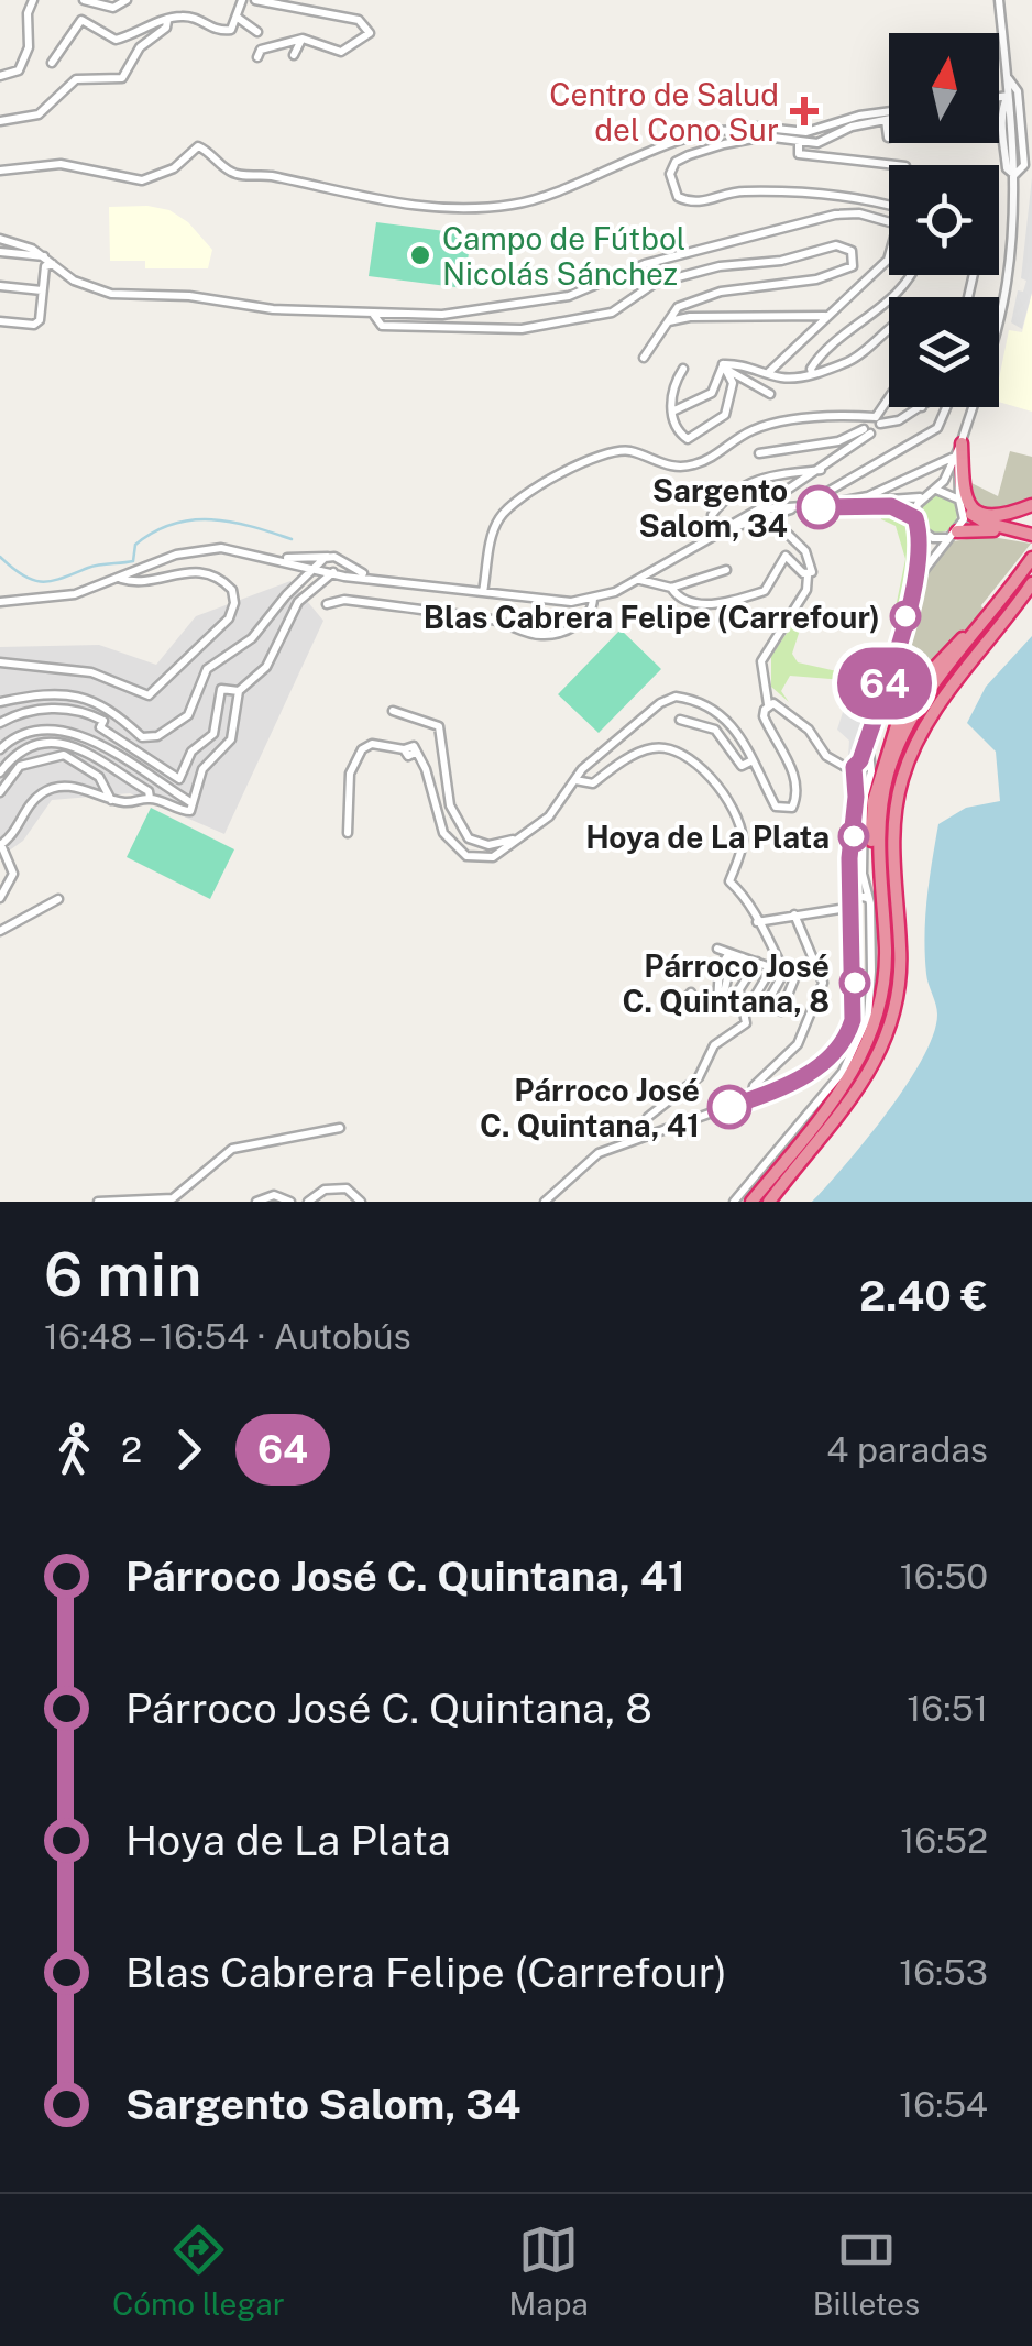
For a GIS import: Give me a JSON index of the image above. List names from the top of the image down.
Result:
{
  "places": {
    "health": ["Centro de Salud del Cono Sur"],
    "other": [
      "Campo de Fútbol Nicolás Sánchez",
      "Sargento Salom, 34",
      "Blas Cabrera Felipe (Carrefour)",
      "Hoya de La Plata",
      "Párroco José C. Quintana, 8",
      "Párroco José C. Quintana, 41"
    ]
  },
  "lines": ["bus line 64"],
  "north": "top",
  "page": {
    "on_map": "64",
    "heading": ["6 min", "16:48 – 16:54 · Autobús", "2.40 €"],
    "legs": ["2", "64", "4 paradas"],
    "list": [
      {
        "name": "Párroco José C. Quintana, 41",
        "value": "16:50"
      },
      {
        "name": "Párroco José C. Quintana, 8",
        "value": "16:51"
      },
      {
        "name": "Hoya de La Plata",
        "value": "16:52"
      },
      {
        "name": "Blas Cabrera Felipe (Carrefour)",
        "value": "16:53"
      },
      {
        "name": "Sargento Salom, 34",
        "value": "16:54"
      }
    ],
    "tabs": ["Cómo llegar", "Mapa", "Billetes"]
  }
}
